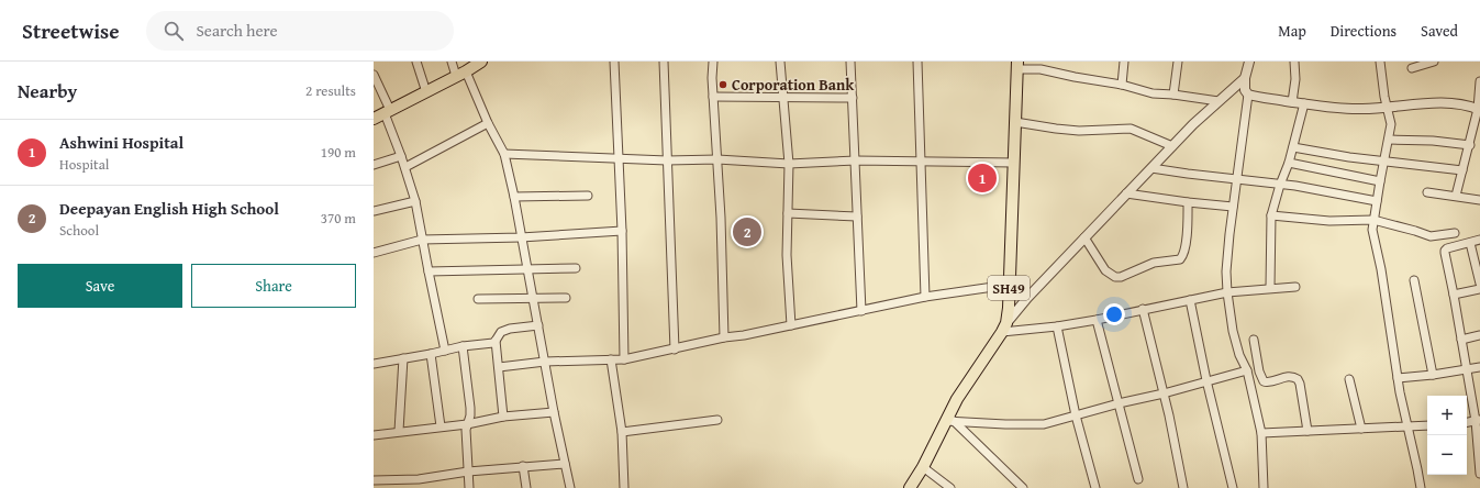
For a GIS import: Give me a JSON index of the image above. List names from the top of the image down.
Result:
{
  "streets": {
    "main road": ["SH49"]
  },
  "places": ["Corporation Bank"],
  "page": {
    "header": "Streetwise",
    "search": "Search here",
    "nav": ["Map", "Directions", "Saved"],
    "heading": ["Nearby", "2 results"],
    "list": [
      {
        "mark": "1",
        "name": "Ashwini Hospital",
        "note": "Hospital",
        "value": "190 m"
      },
      {
        "mark": "2",
        "name": "Deepayan English High School",
        "note": "School",
        "value": "370 m"
      }
    ],
    "pins": ["1", "2"],
    "buttons": ["Save", "Share"],
    "map_buttons": ["+", "−"]
  }
}
